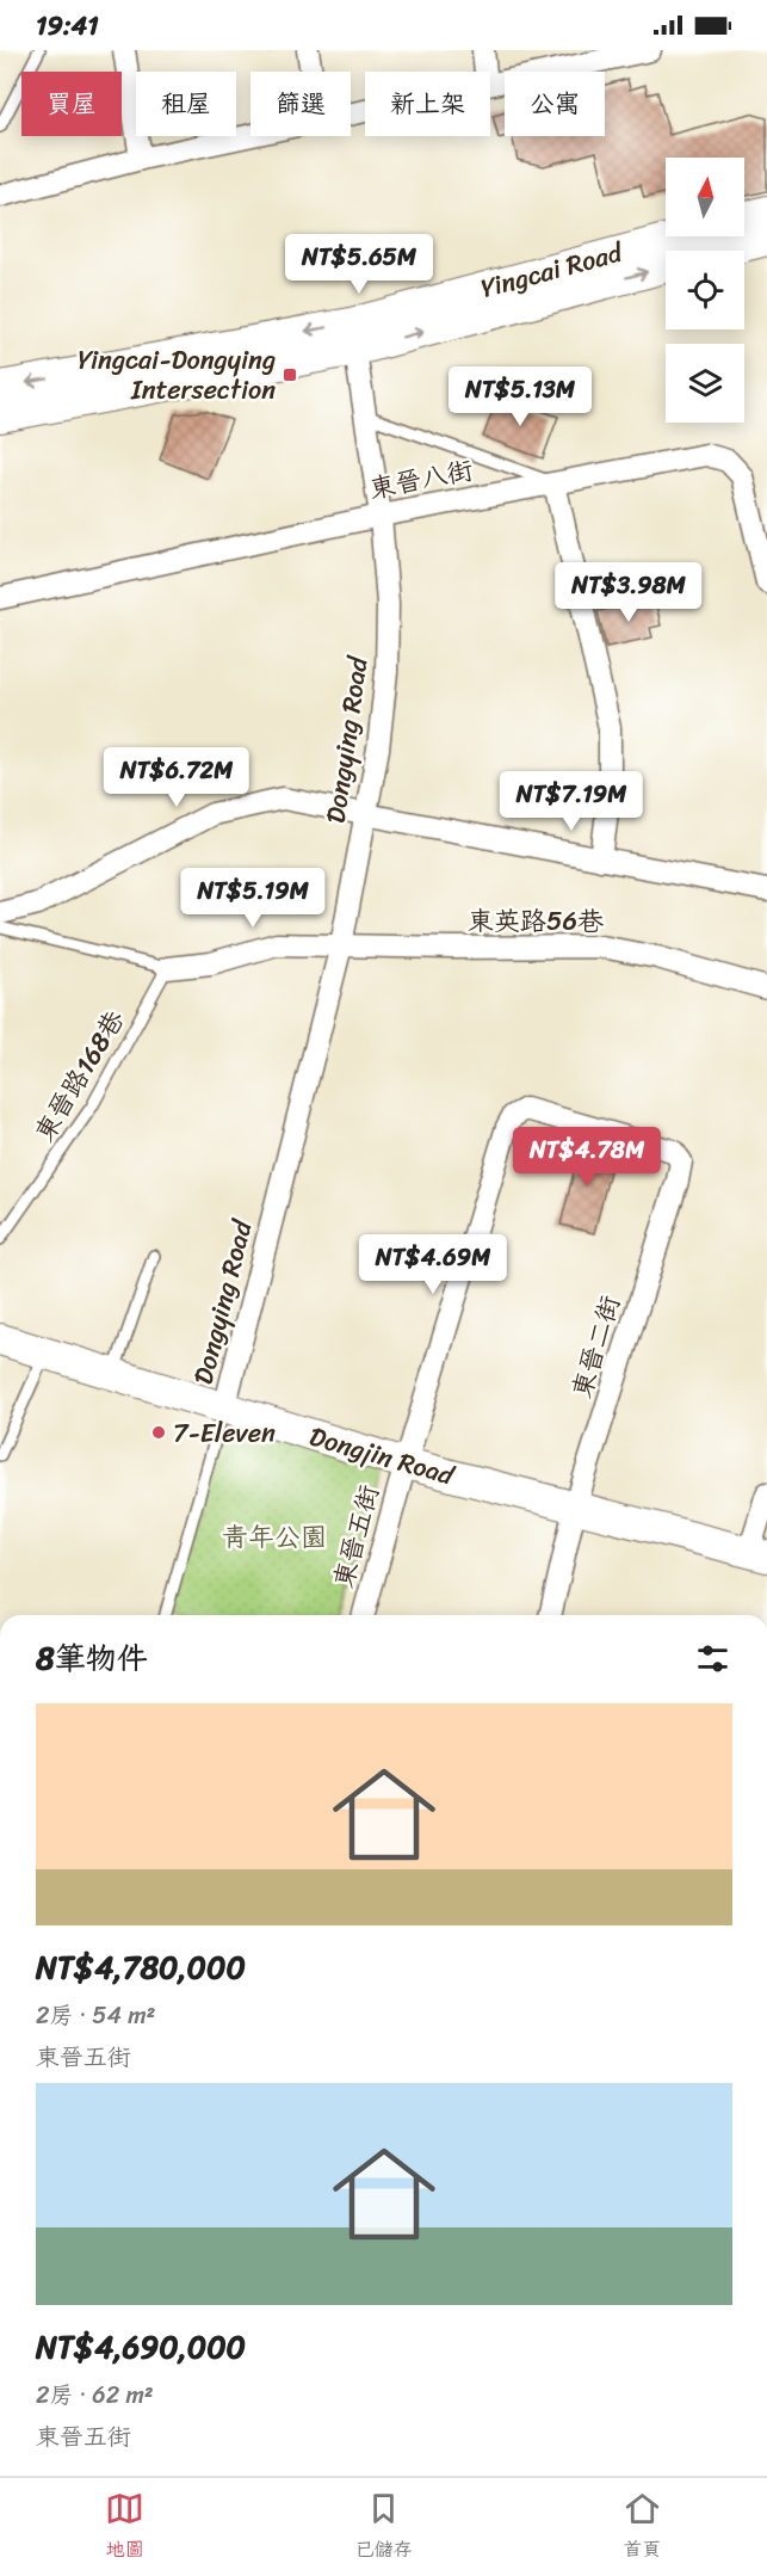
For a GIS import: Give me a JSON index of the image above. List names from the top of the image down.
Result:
{
  "streets": {
    "street": [
      "Yingcai Road",
      "東晉八街",
      "Dongying Road",
      "東英路56巷",
      "東晉二街",
      "Dongjin Road",
      "東晉五街"
    ],
    "lane": ["東晉路168巷"]
  },
  "crossings": [
    ["Yingcai Road", "Dongying Road"],
    ["東晉八街", "Dongying Road"],
    ["Dongying Road", "東英路56巷"],
    ["Dongying Road", "Dongjin Road"],
    ["東英路56巷", "東晉路168巷"],
    ["東晉二街", "Dongjin Road"],
    ["東晉二街", "東晉五街"],
    ["Dongjin Road", "東晉五街"]
  ],
  "parks": ["青年公園"],
  "places": {
    "transit": ["Yingcai-Dongying Intersection"],
    "other": ["7-Eleven"]
  },
  "north": "top",
  "page": {
    "status": "19:41",
    "chip": [
      "買屋",
      "租屋",
      "篩選",
      "新上架",
      "公寓"
    ],
    "price": [
      "NT$5.65M",
      "NT$5.13M",
      "NT$3.98M",
      "NT$6.72M",
      "NT$7.19M",
      "NT$5.19M",
      "NT$4.78M",
      "NT$4.69M"
    ],
    "heading": "8筆物件",
    "list": [
      {
        "name": "NT$4,780,000",
        "note": "2房 · 54 m² · 東晉五街"
      },
      {
        "name": "NT$4,690,000",
        "note": "2房 · 62 m² · 東晉五街"
      }
    ],
    "tabs": ["地圖", "已儲存", "首頁"]
  }
}
